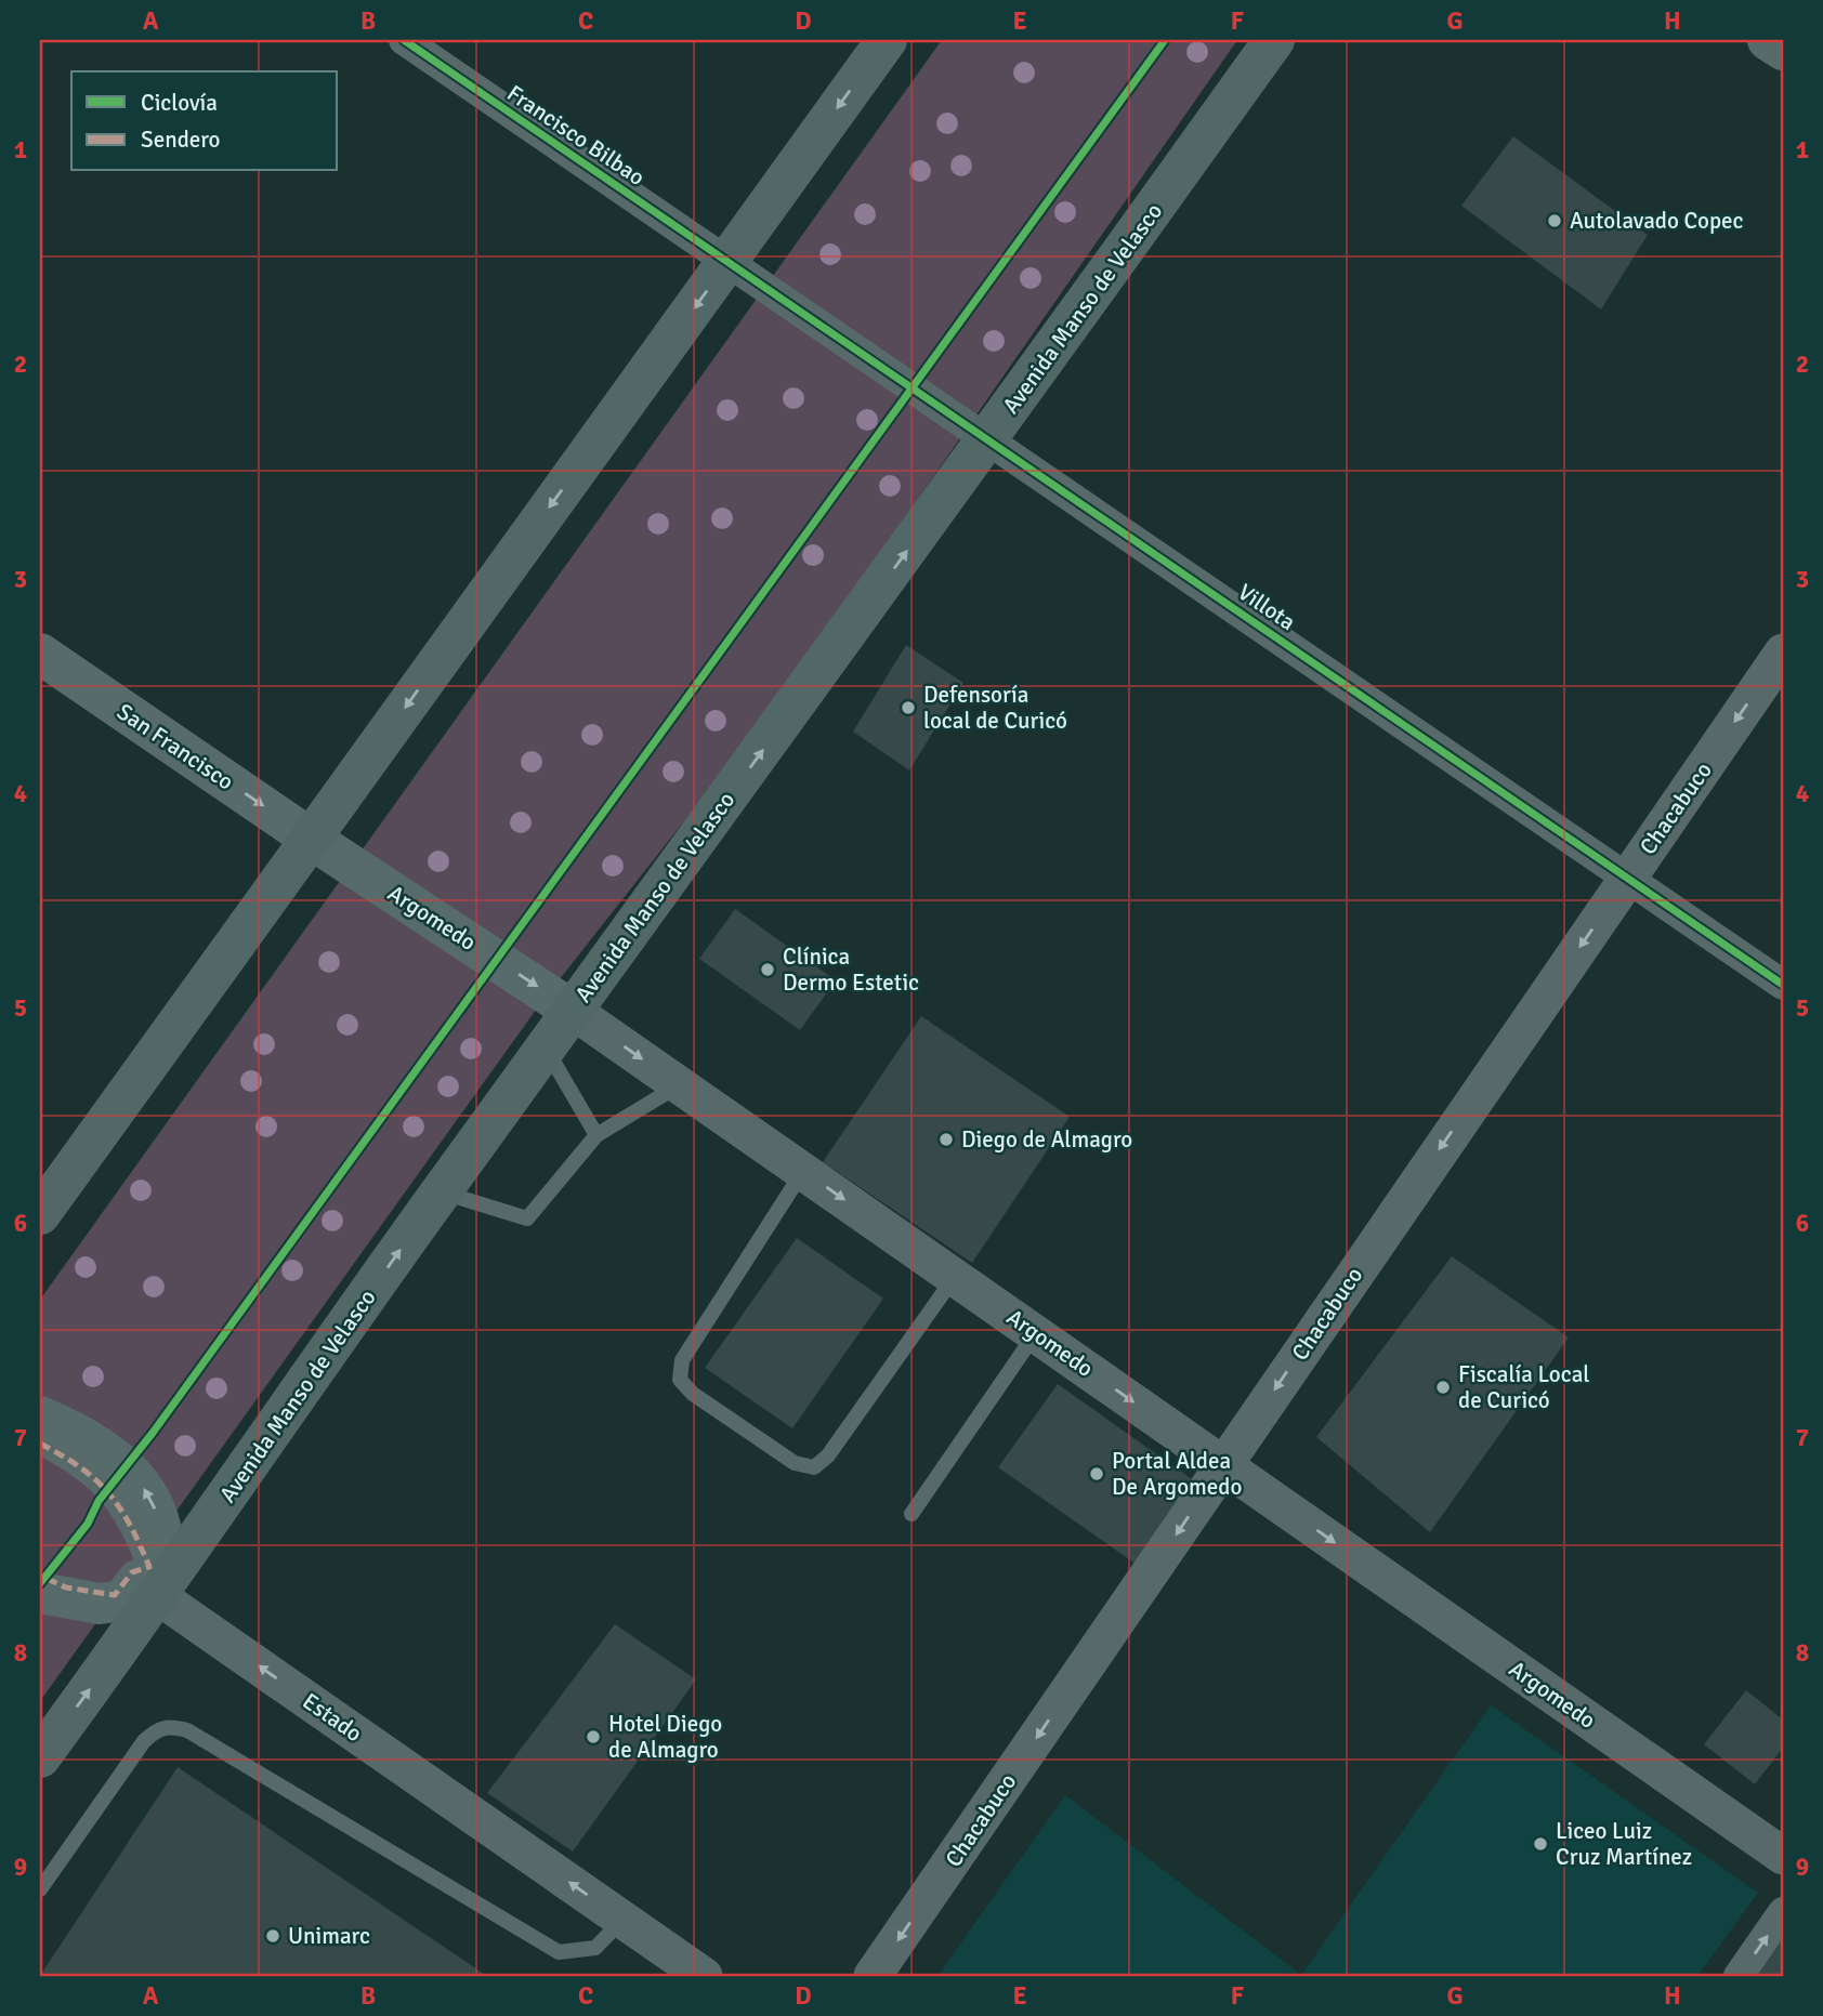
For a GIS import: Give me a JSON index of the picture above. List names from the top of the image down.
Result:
{
  "streets": {
    "main road": ["Avenida Manso de Velasco", "San Francisco", "Argomedo"],
    "street": [
      "Francisco Bilbao",
      "Villota",
      "Chacabuco",
      "Estado"
    ]
  },
  "crossings": [
    ["Francisco Bilbao", "Villota"],
    ["Avenida Manso de Velasco", "Villota"],
    ["Avenida Manso de Velasco", "Argomedo"],
    ["Avenida Manso de Velasco", "Estado"],
    ["Villota", "Chacabuco"],
    ["San Francisco", "Argomedo"],
    ["Chacabuco", "Argomedo"]
  ],
  "one_way": [
    "San Francisco",
    "Chacabuco",
    "Argomedo",
    "Estado"
  ],
  "places": [
    "Autolavado Copec",
    "Defensoría local de Curicó",
    "Clínica Dermo Estetic",
    "Diego de Almagro",
    "Fiscalía Local de Curicó",
    "Portal Aldea De Argomedo",
    "Hotel Diego de Almagro",
    "Liceo Luiz Cruz Martínez",
    "Unimarc"
  ],
  "legend": ["Ciclovía", "Sendero"],
  "grid": {
    "columns": [
      "A",
      "B",
      "C",
      "D",
      "E",
      "F",
      "G",
      "H"
    ],
    "rows": [
      "1",
      "2",
      "3",
      "4",
      "5",
      "6",
      "7",
      "8",
      "9"
    ]
  }
}
